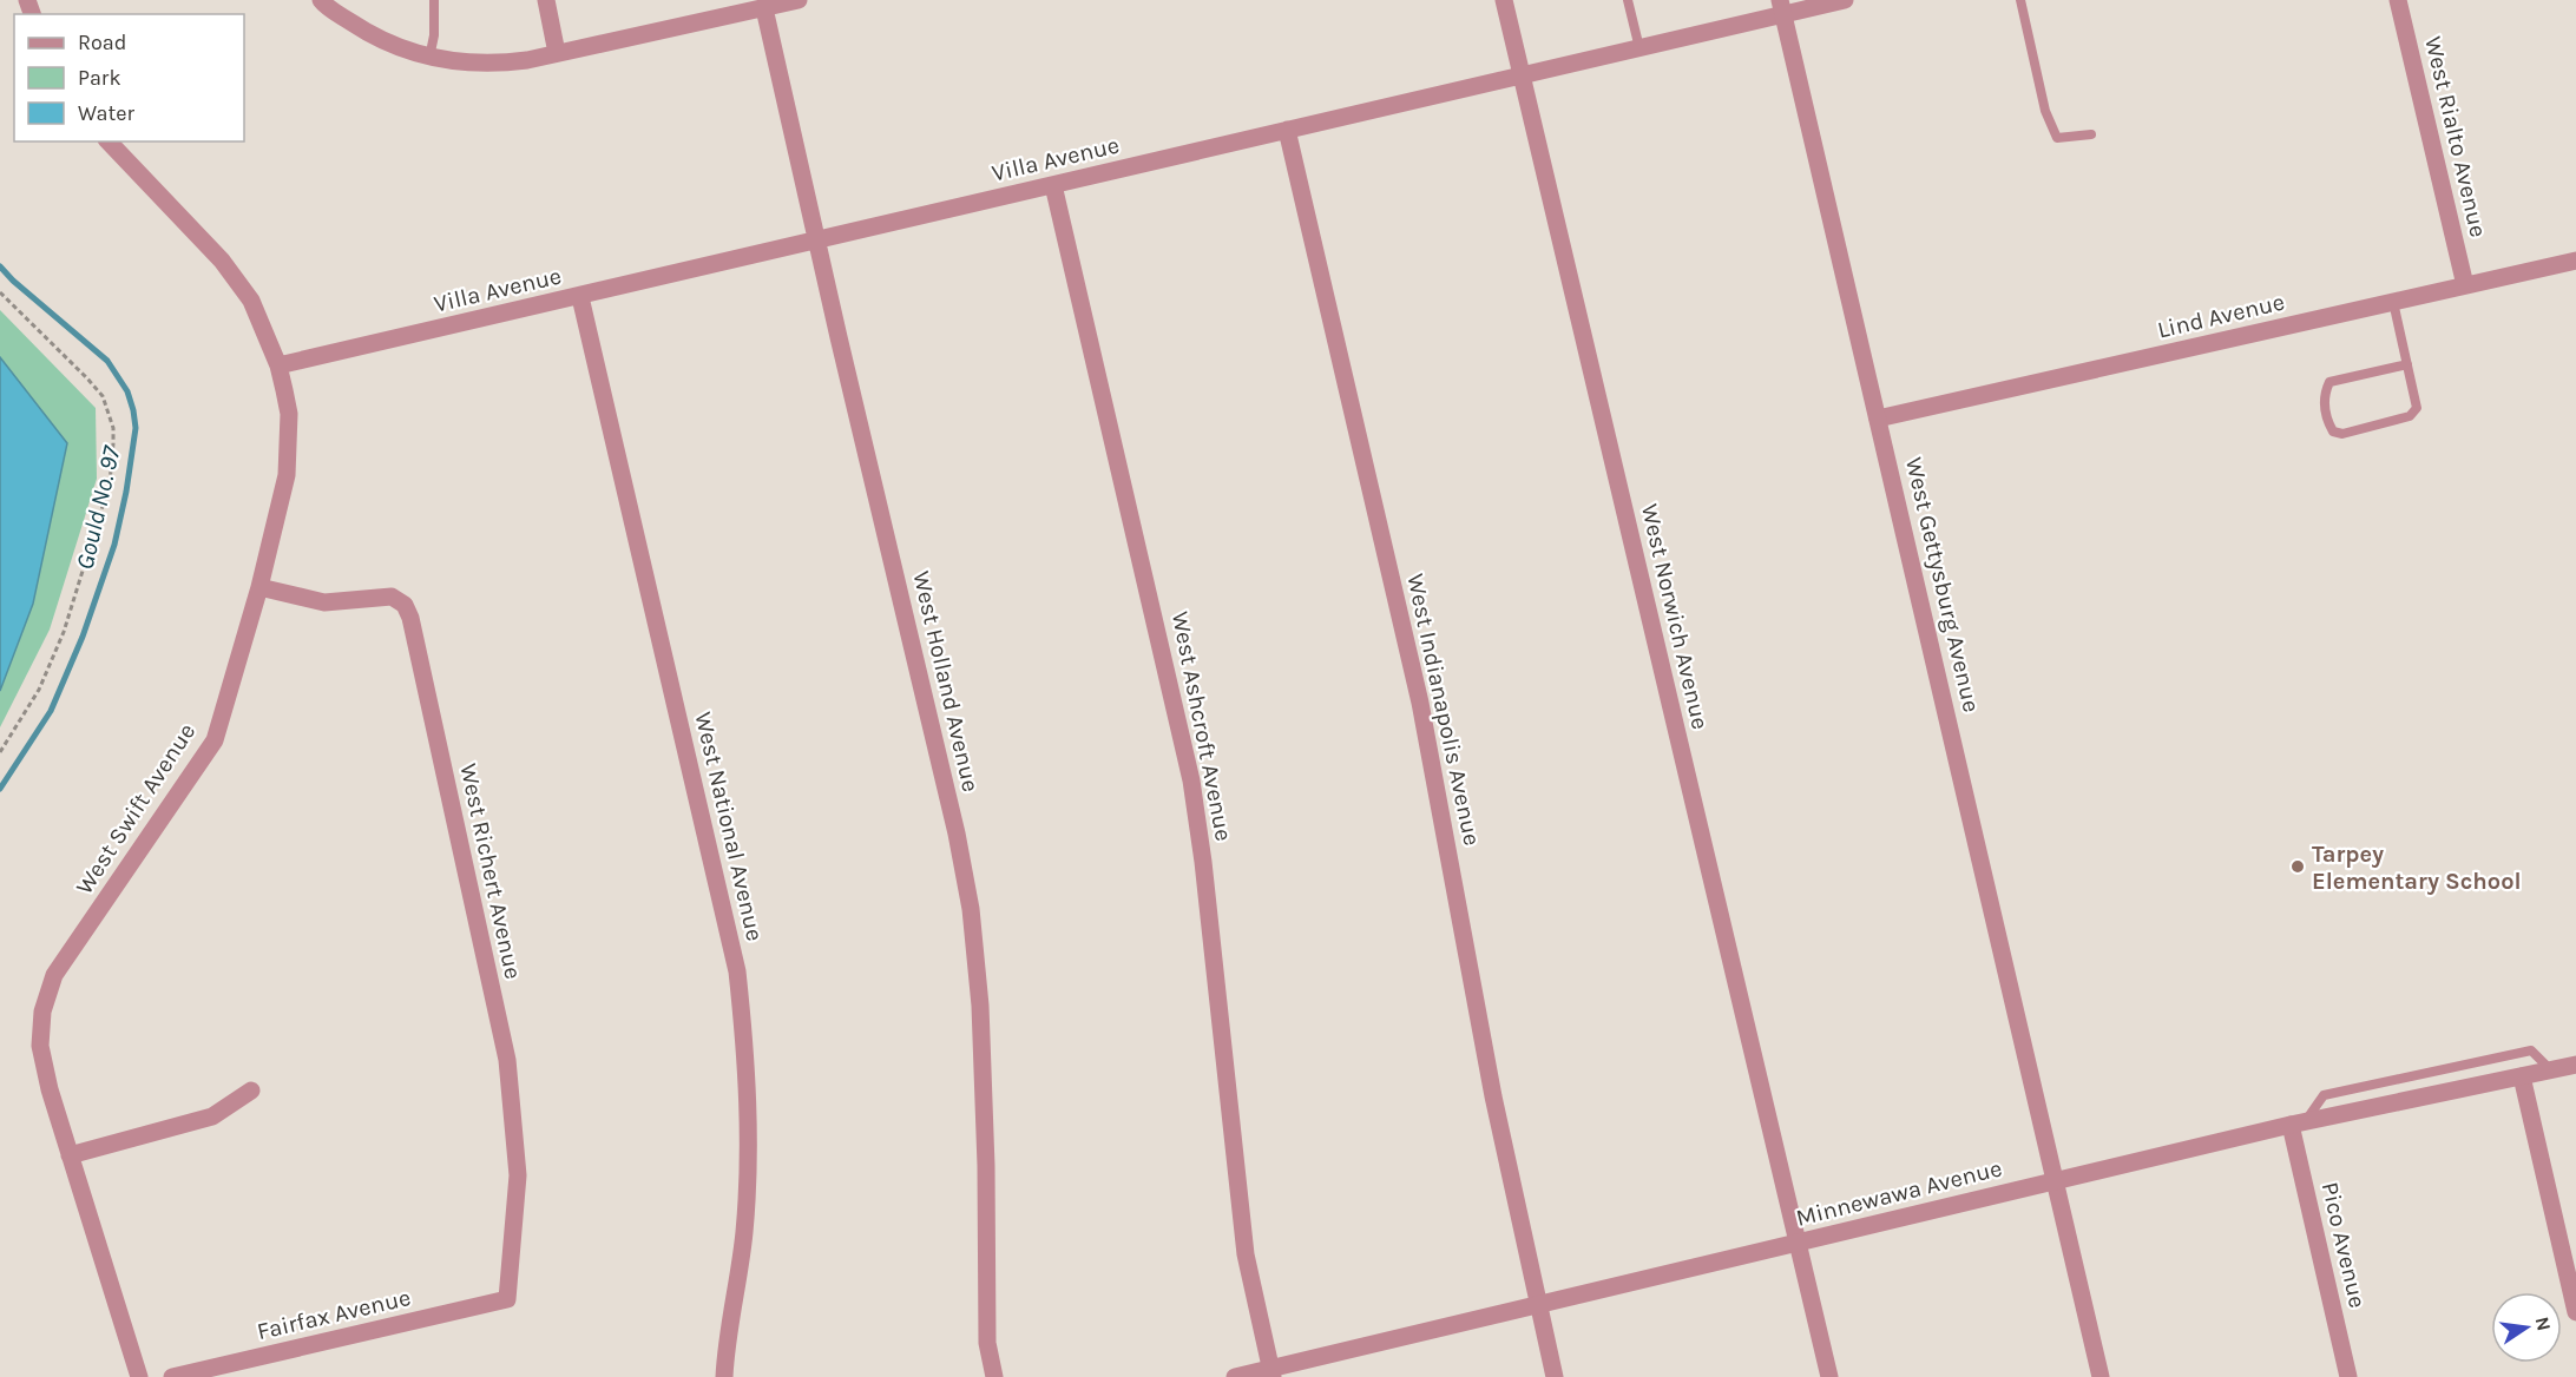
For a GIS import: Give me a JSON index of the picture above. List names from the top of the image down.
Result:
{
  "streets": {
    "street": [
      "West Rialto Avenue",
      "Villa Avenue",
      "Lind Avenue",
      "West Gettysburg Avenue",
      "West Norwich Avenue",
      "West Holland Avenue",
      "West Indianapolis Avenue",
      "West Ashcroft Avenue",
      "West Swift Avenue",
      "West National Avenue",
      "West Richert Avenue",
      "Minnewawa Avenue",
      "Pico Avenue",
      "Fairfax Avenue"
    ]
  },
  "crossings": [
    ["West Rialto Avenue", "Lind Avenue"],
    ["Villa Avenue", "West Gettysburg Avenue"],
    ["Villa Avenue", "West Norwich Avenue"],
    ["Villa Avenue", "West Holland Avenue"],
    ["Villa Avenue", "West Indianapolis Avenue"],
    ["Villa Avenue", "West Ashcroft Avenue"],
    ["Villa Avenue", "West Swift Avenue"],
    ["Villa Avenue", "West National Avenue"],
    ["Lind Avenue", "West Gettysburg Avenue"],
    ["West Gettysburg Avenue", "Minnewawa Avenue"],
    ["West Norwich Avenue", "Minnewawa Avenue"],
    ["West Indianapolis Avenue", "Minnewawa Avenue"],
    ["West Ashcroft Avenue", "Minnewawa Avenue"],
    ["West Swift Avenue", "West Richert Avenue"],
    ["West Richert Avenue", "Fairfax Avenue"],
    ["Minnewawa Avenue", "Pico Avenue"]
  ],
  "water": ["Gould No. 97"],
  "places": ["Tarpey Elementary School"],
  "legend": ["Road", "Park", "Water"],
  "north": "right"
}
